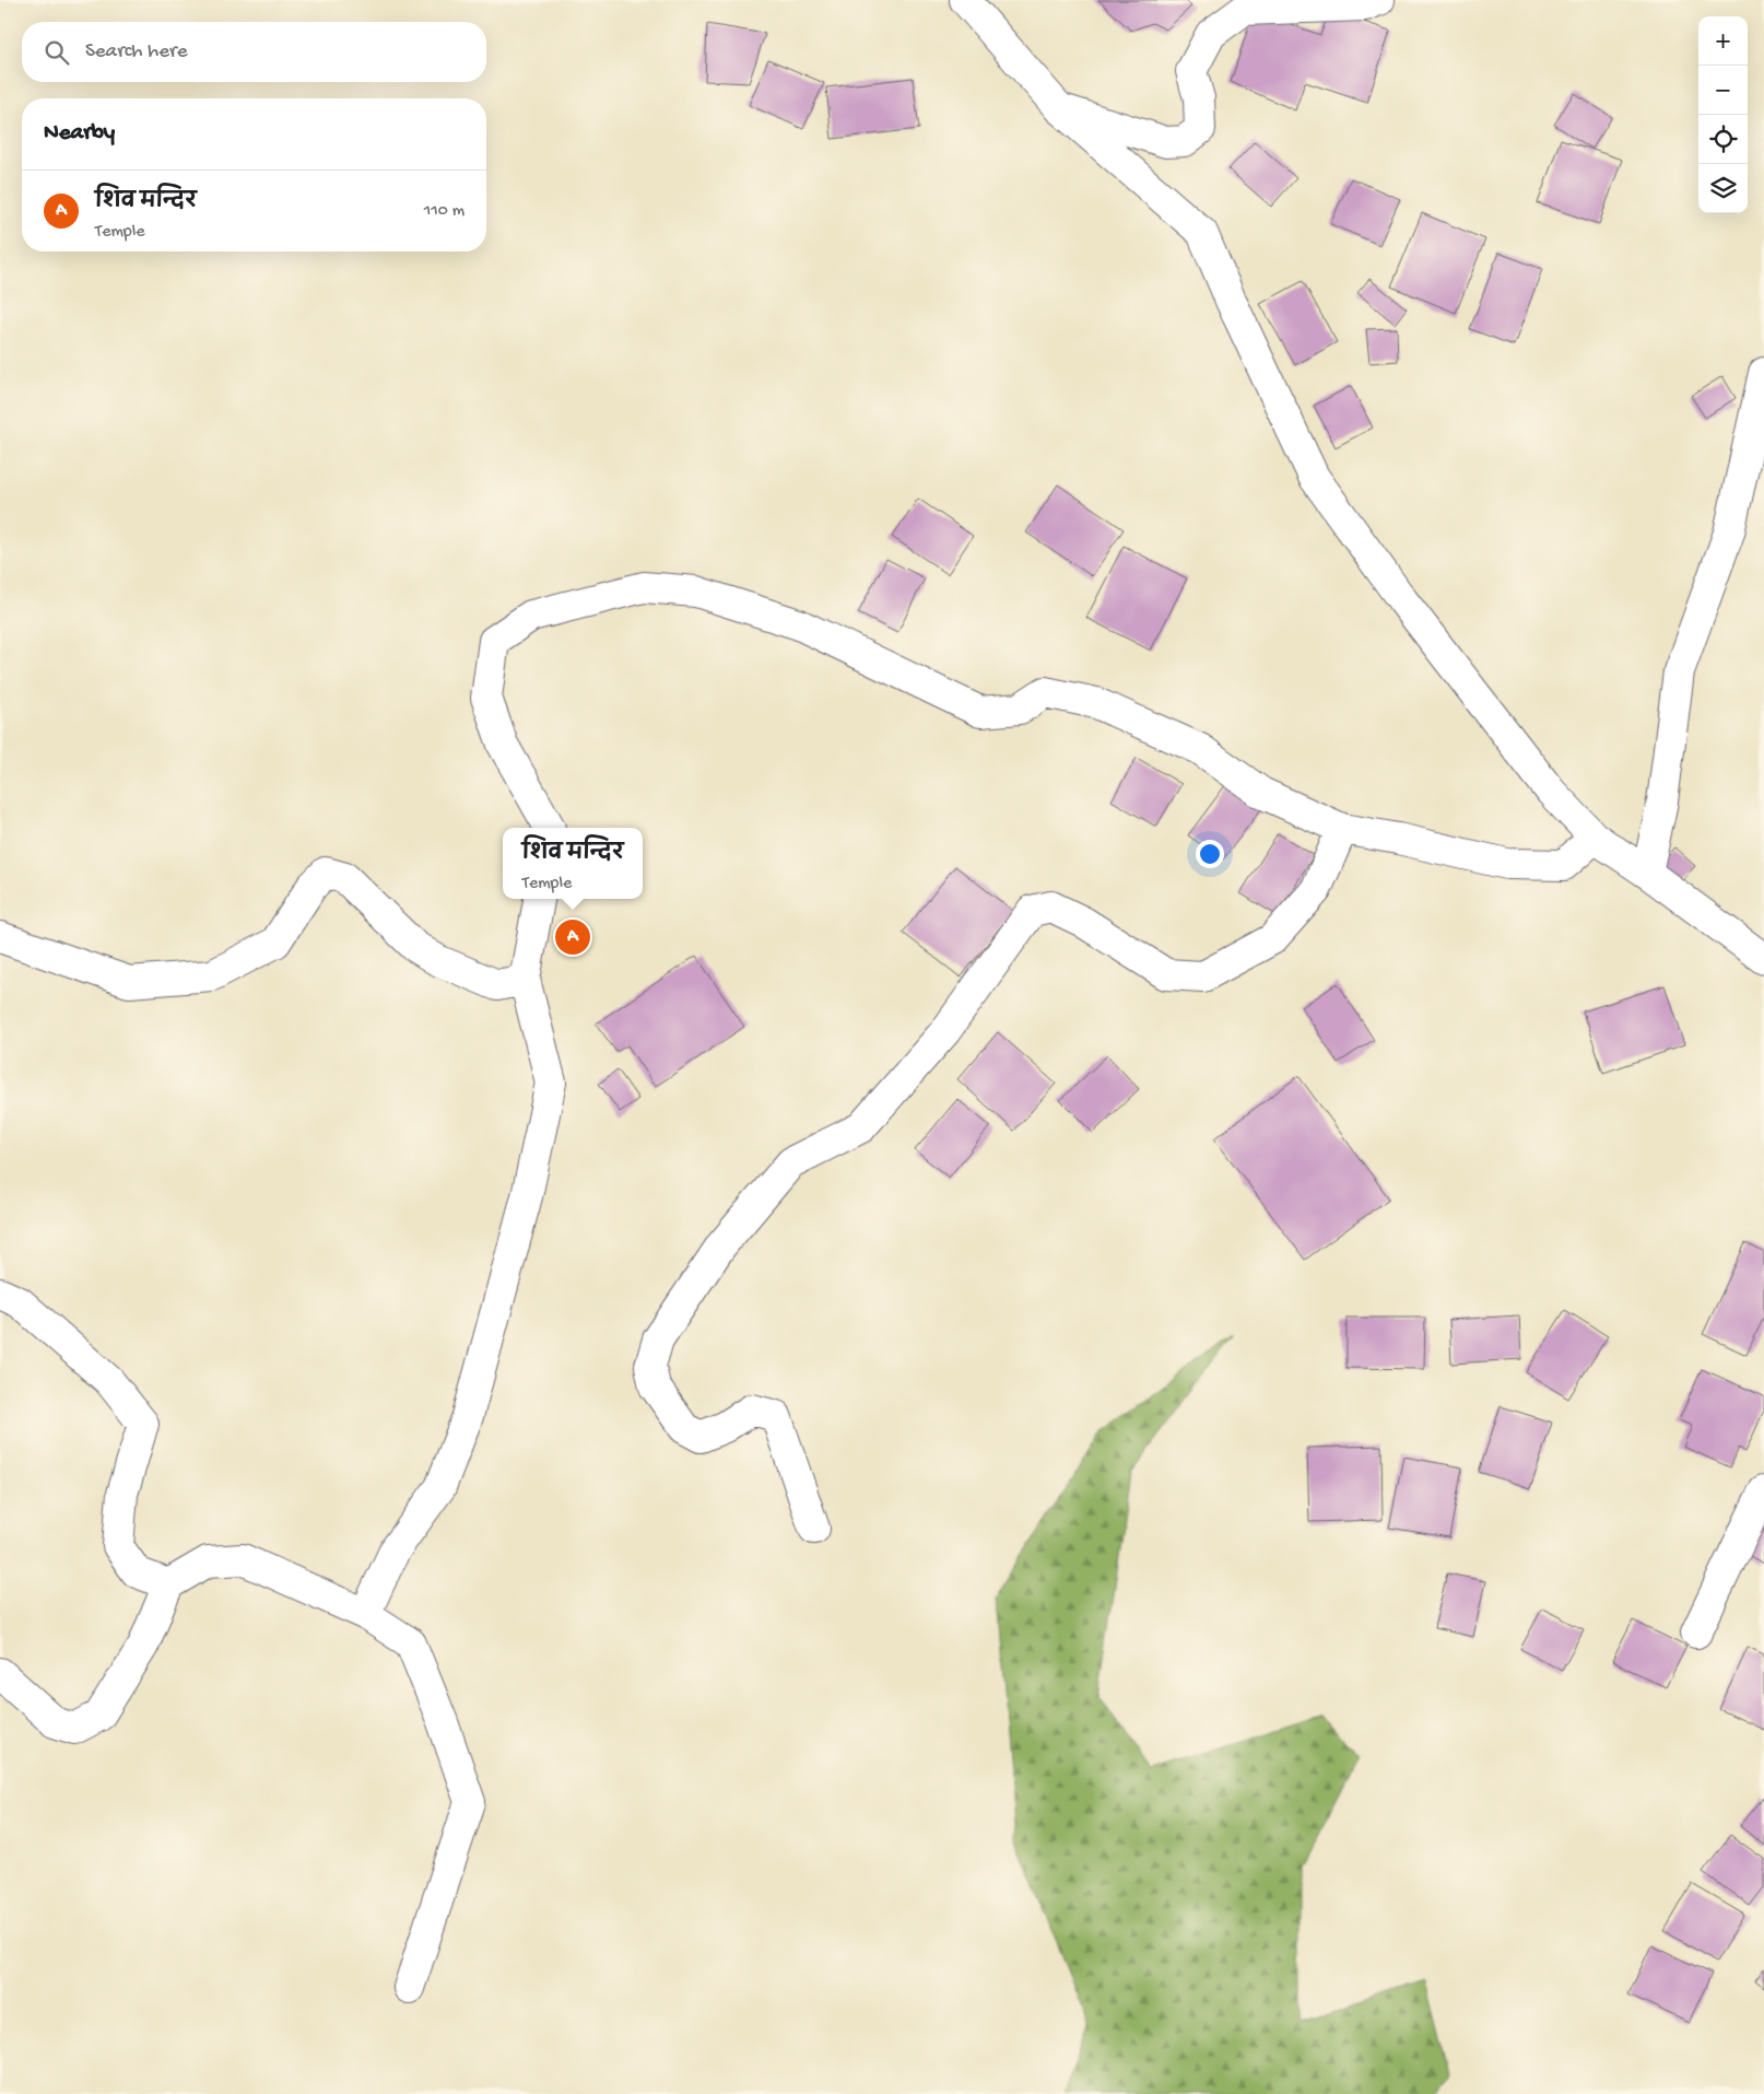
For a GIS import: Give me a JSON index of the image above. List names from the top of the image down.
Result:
{
  "page": {
    "map_buttons": ["+", "−"],
    "search": "Search here",
    "heading": "Nearby",
    "list": [
      {
        "mark": "A",
        "name": "शिव मन्दिर",
        "note": "Temple",
        "value": "110 m"
      }
    ],
    "popup": ["शिव मन्दिर", "Temple"],
    "pins": "A"
  }
}
